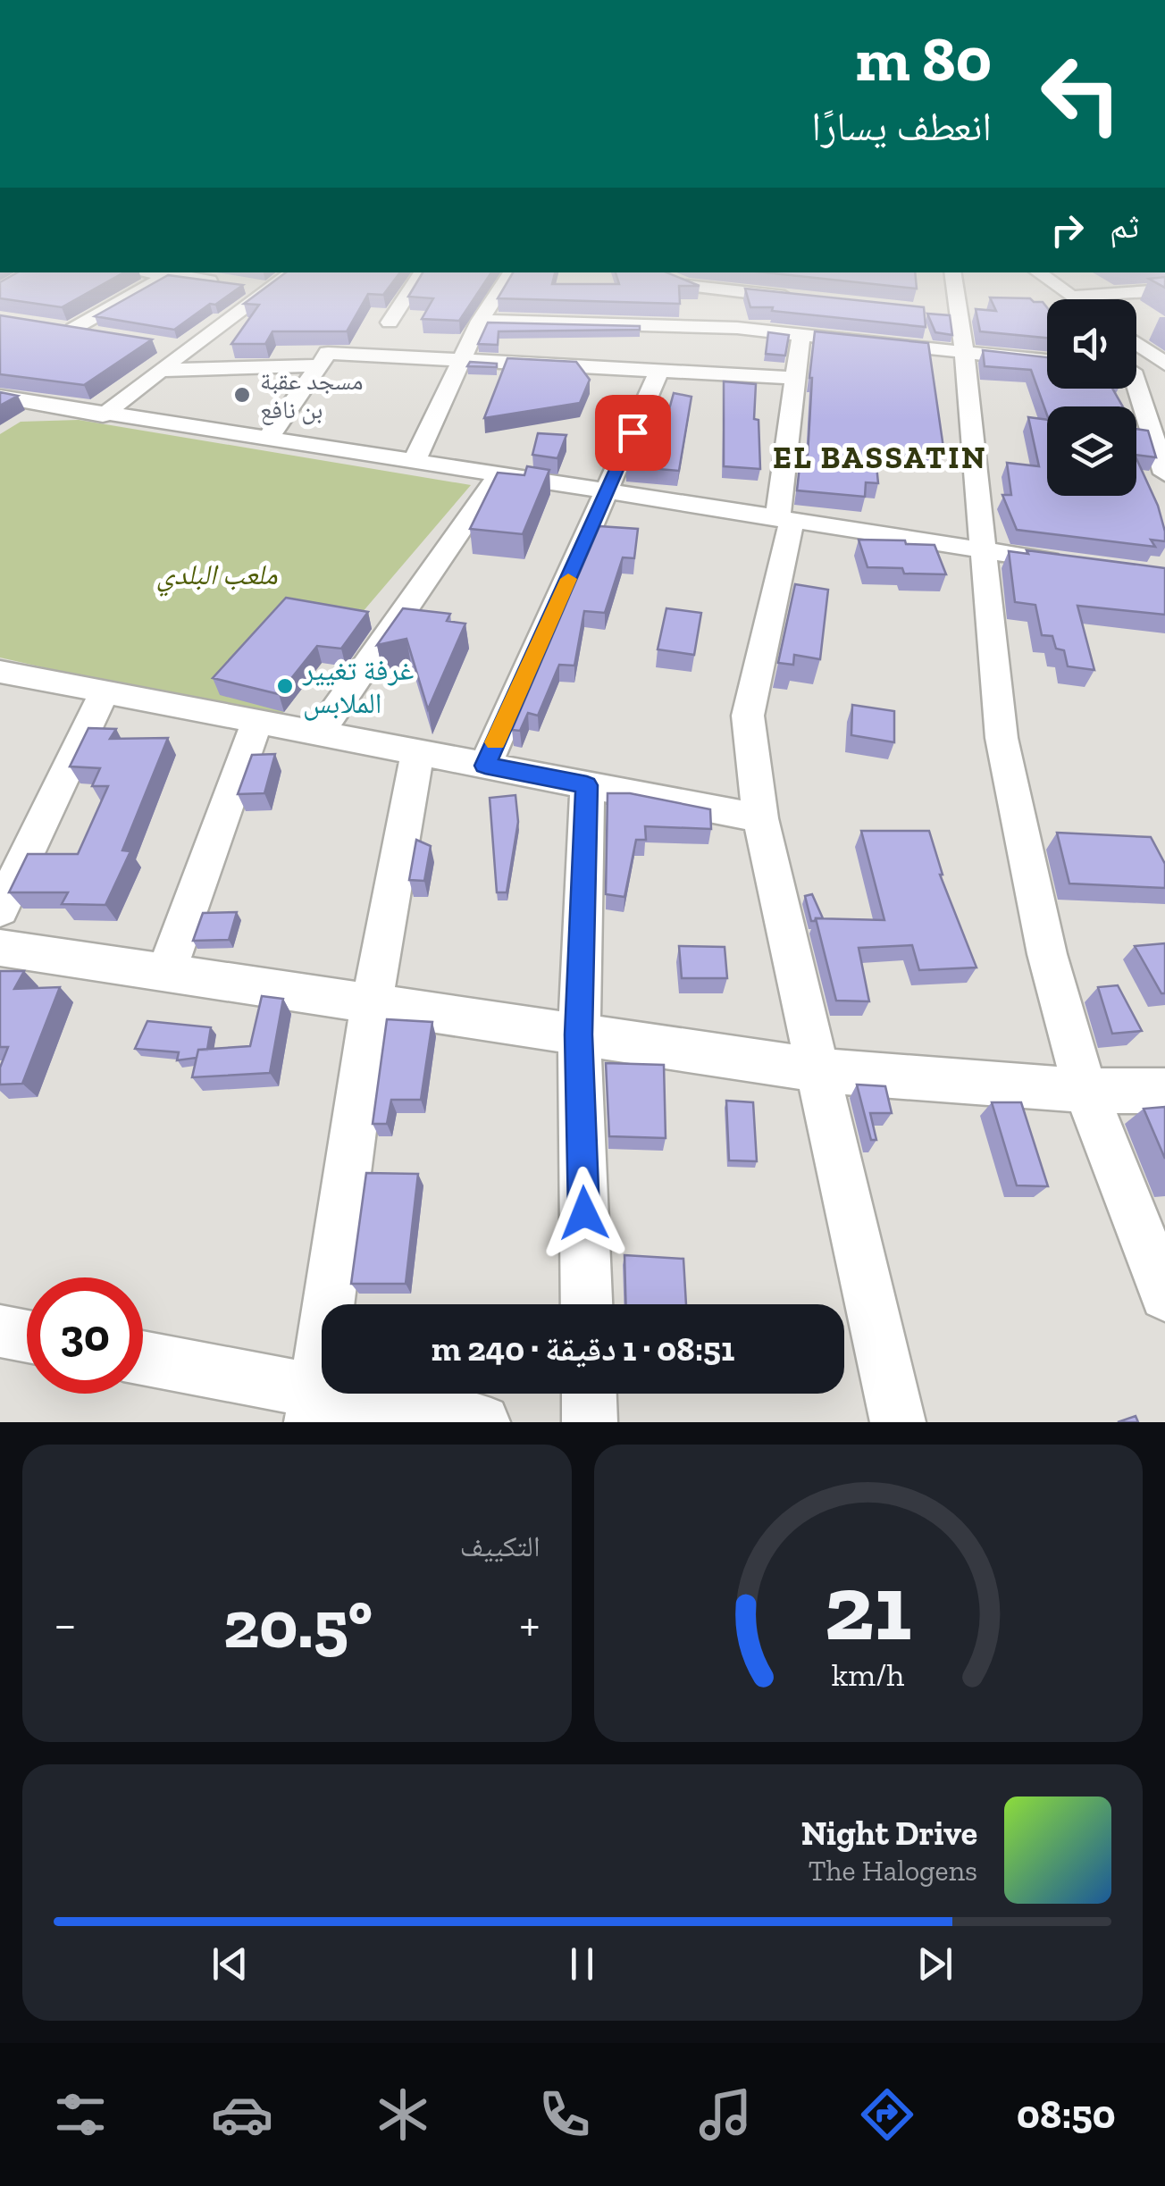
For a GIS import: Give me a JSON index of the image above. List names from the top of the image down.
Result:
{
  "districts": ["EL BASSATIN"],
  "parks": ["ملعب البلدي"],
  "places": ["مسجد عقبة بن نافع", "غرفة تغيير الملابس"],
  "page": {
    "turn": ["80 m", "انعطف يسارًا"],
    "then": "ثم",
    "limit": "30",
    "trip": "08:51 · 1 دقيقة · 240 m",
    "tile": "التكييف",
    "heat": ["−", "20.5°", "+"],
    "song": ["Night Drive", "The Halogens"],
    "tabs": "08:50",
    "gauge": ["21", "km/h"]
  }
}
